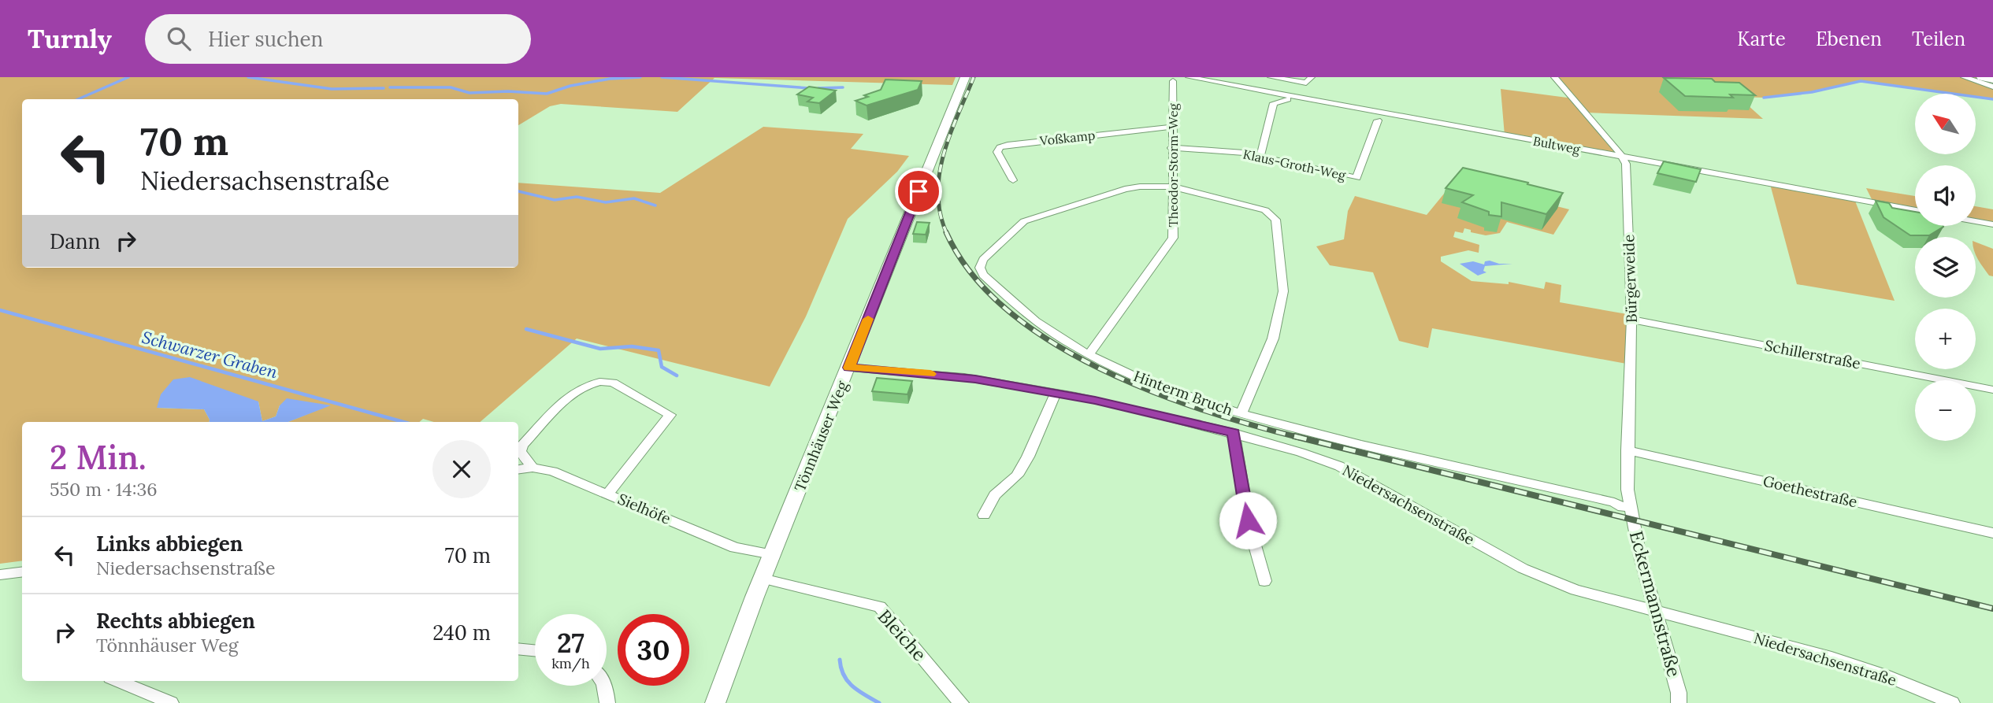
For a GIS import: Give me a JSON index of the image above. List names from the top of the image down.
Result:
{
  "streets": {
    "main road": ["Tönnhäuser Weg"],
    "street": [
      "Voßkamp",
      "Bultweg",
      "Klaus-Groth-Weg",
      "Theodor-Storm-Weg",
      "Bürgerweide",
      "Schillerstraße",
      "Hinterm Bruch",
      "Goethestraße",
      "Niedersachsenstraße",
      "Sielhöfe",
      "Eckermannstraße",
      "Bleiche"
    ]
  },
  "crossings": [
    ["Voßkamp", "Theodor-Storm-Weg"],
    ["Bultweg", "Bürgerweide"],
    ["Klaus-Groth-Weg", "Theodor-Storm-Weg"],
    ["Theodor-Storm-Weg", "Hinterm Bruch"],
    ["Bürgerweide", "Schillerstraße"],
    ["Bürgerweide", "Hinterm Bruch"],
    ["Bürgerweide", "Goethestraße"],
    ["Bürgerweide", "Eckermannstraße"],
    ["Hinterm Bruch", "Eckermannstraße"],
    ["Tönnhäuser Weg", "Niedersachsenstraße"],
    ["Tönnhäuser Weg", "Sielhöfe"],
    ["Tönnhäuser Weg", "Bleiche"],
    ["Niedersachsenstraße", "Eckermannstraße"]
  ],
  "water": ["Schwarzer Graben"],
  "north": "top left",
  "page": {
    "header": "Turnly",
    "search": "Hier suchen",
    "nav": ["Karte", "Ebenen", "Teilen"],
    "map_buttons": ["+", "−"],
    "turn": ["70 m", "Niedersachsenstraße"],
    "then": "Dann",
    "heading": ["2 Min.", "550 m · 14:36"],
    "list": [
      {
        "name": "Links abbiegen",
        "note": "Niedersachsenstraße",
        "value": "70 m"
      },
      {
        "name": "Rechts abbiegen",
        "note": "Tönnhäuser Weg",
        "value": "240 m"
      }
    ],
    "speed": "27 km/h",
    "limit": "30"
  }
}
